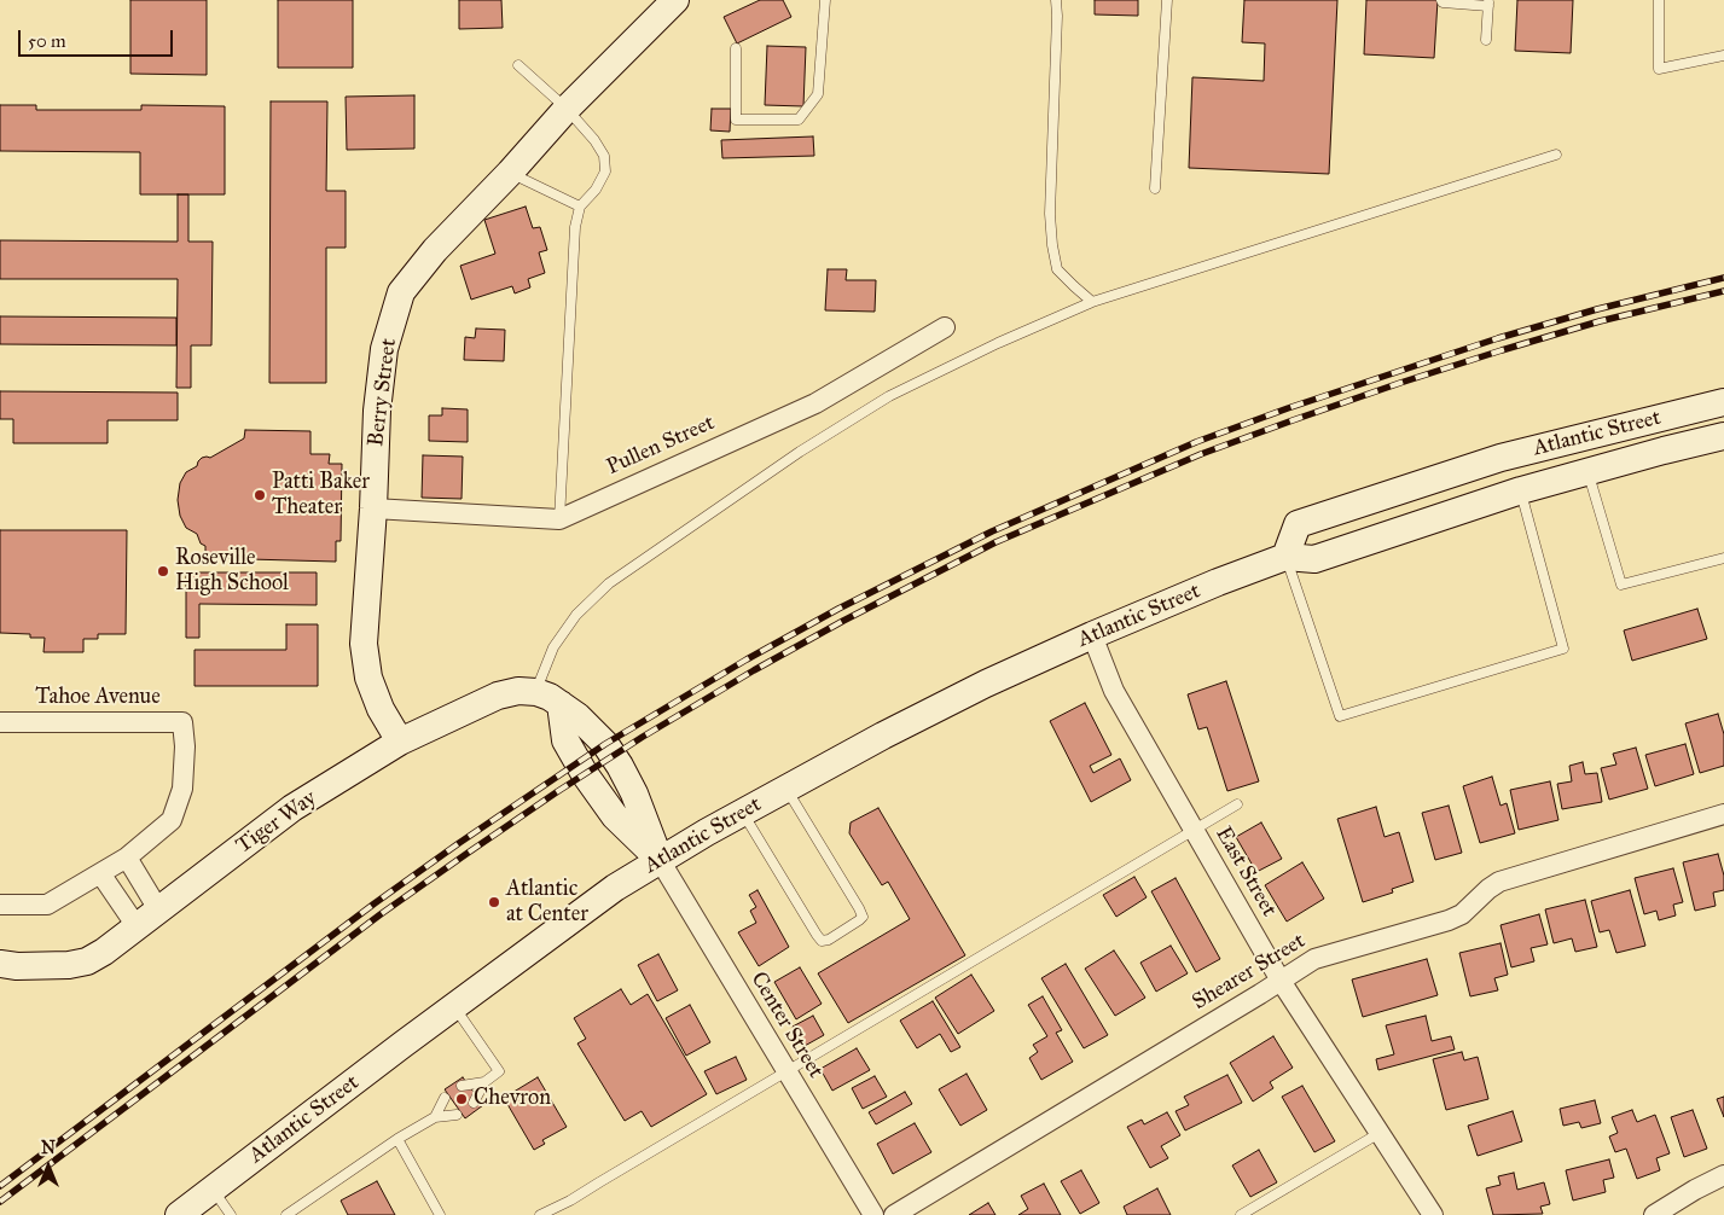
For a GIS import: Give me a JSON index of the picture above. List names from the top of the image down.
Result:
{
  "streets": {
    "main road": ["Berry Street", "Atlantic Street", "Tiger Way"],
    "street": [
      "Pullen Street",
      "Tahoe Avenue",
      "East Street",
      "Shearer Street",
      "Center Street"
    ]
  },
  "crossings": [
    ["Berry Street", "Pullen Street"],
    ["Berry Street", "Tiger Way"],
    ["Atlantic Street", "Tiger Way"],
    ["Atlantic Street", "East Street"],
    ["Atlantic Street", "Center Street"],
    ["Tiger Way", "Center Street"],
    ["East Street", "Shearer Street"]
  ],
  "places": [
    "Patti Baker Theater",
    "Roseville High School",
    "Atlantic at Center",
    "Chevron"
  ],
  "scale_bar": "50 m",
  "north": "top"
}
